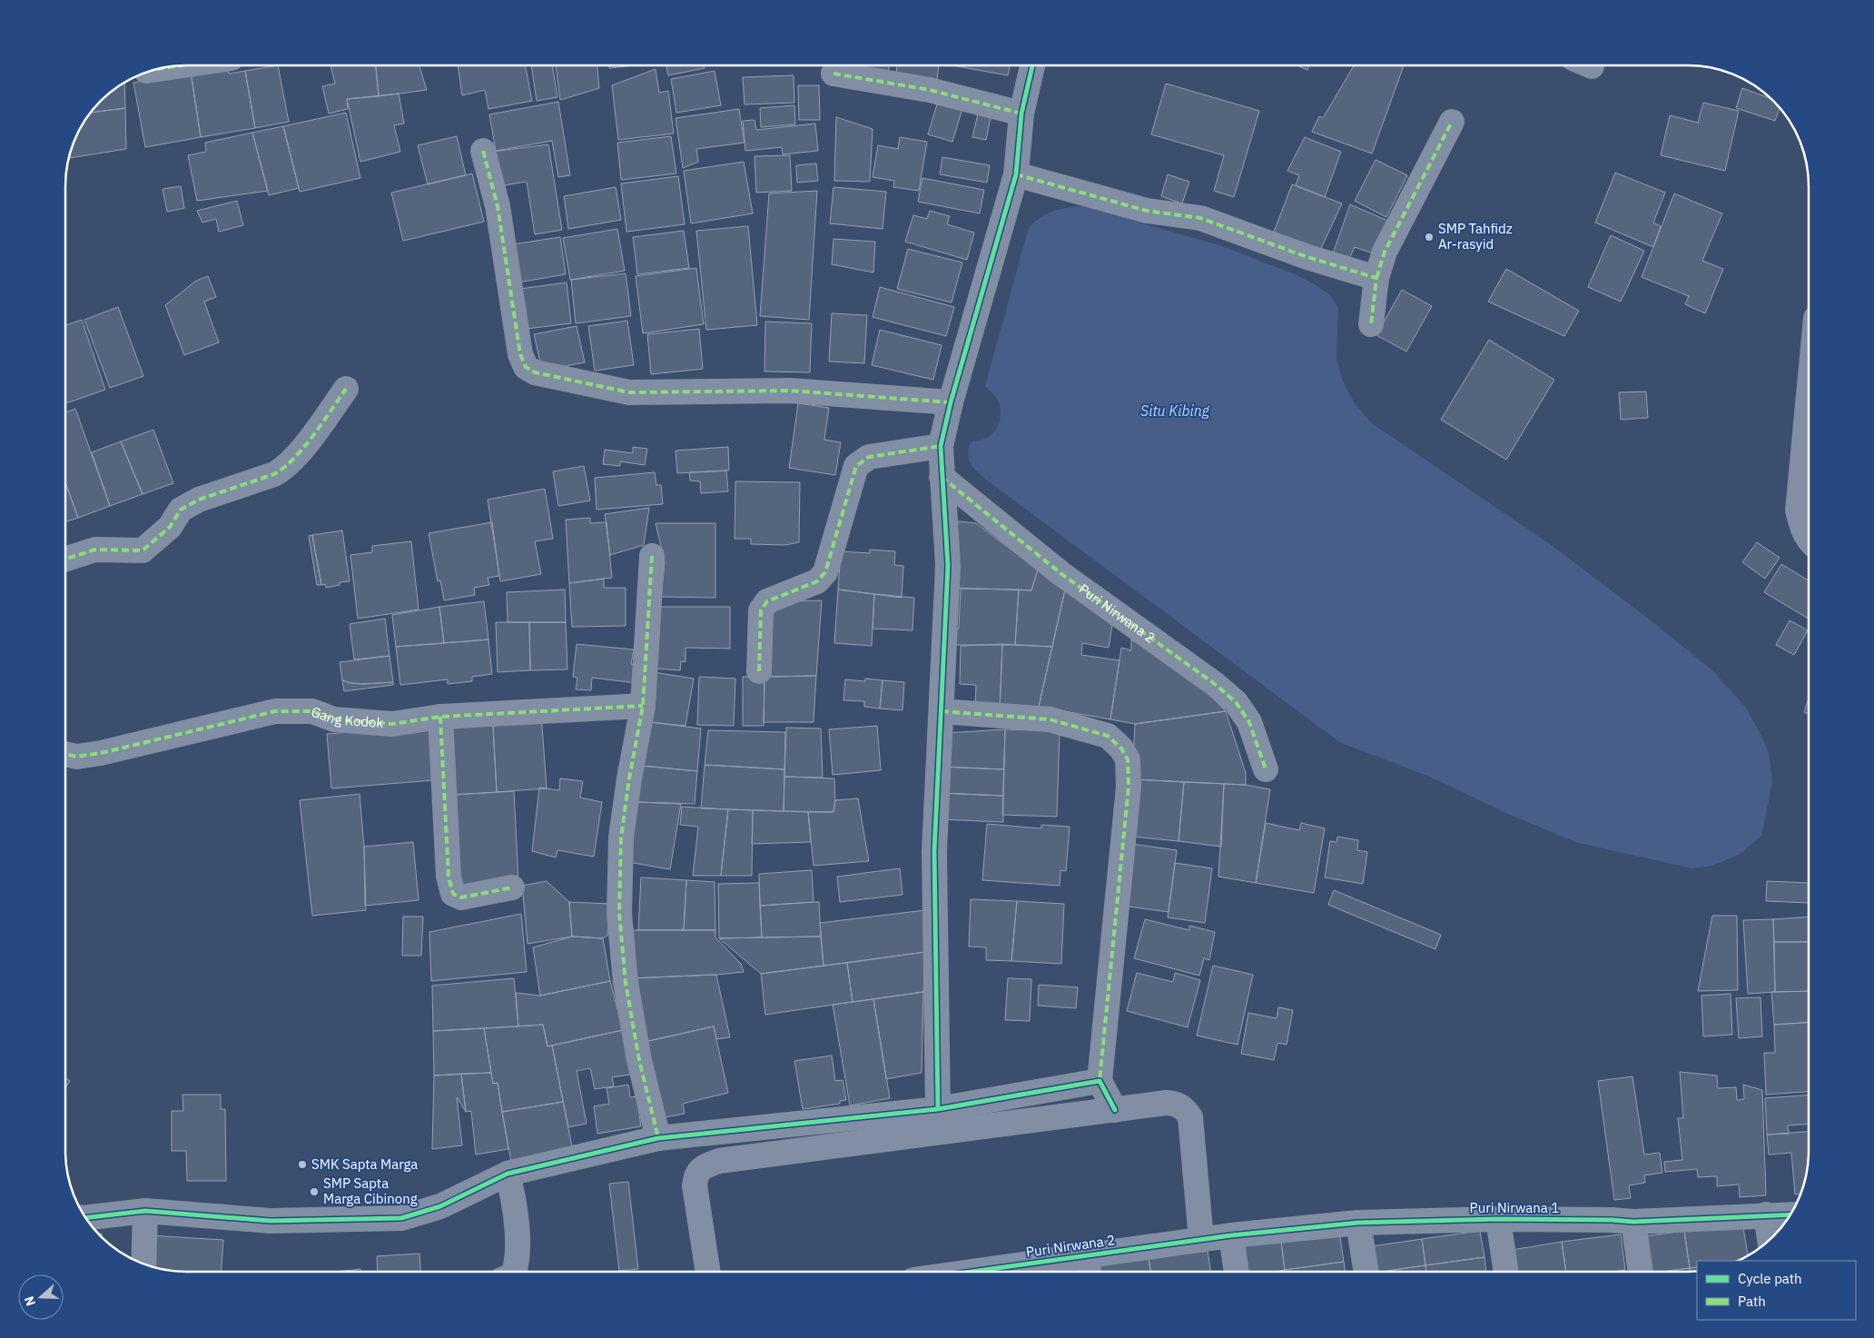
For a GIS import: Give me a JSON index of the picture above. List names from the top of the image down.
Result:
{
  "streets": {
    "street": ["Puri Nirwana 2", "Gang Kodok", "Puri Nirwana 1"]
  },
  "crossings": [
    ["Puri Nirwana 2", "Puri Nirwana 1"]
  ],
  "water": ["Situ Kibing"],
  "places": ["SMP Tahfidz Ar-rasyid", "SMK Sapta Marga", "SMP Sapta Marga Cibinong"],
  "legend": ["Cycle path", "Path"],
  "north": "left"
}
